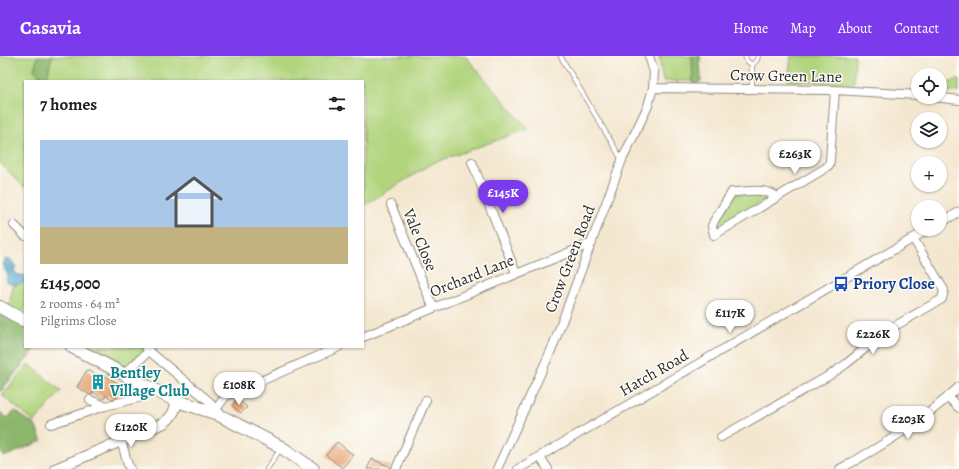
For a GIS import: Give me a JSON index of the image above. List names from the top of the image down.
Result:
{
  "streets": {
    "street": [
      "Crow Green Lane",
      "Vale Close",
      "Crow Green Road",
      "Orchard Lane",
      "Hatch Road"
    ]
  },
  "crossings": [
    ["Crow Green Lane", "Crow Green Road"],
    ["Vale Close", "Orchard Lane"],
    ["Crow Green Road", "Orchard Lane"]
  ],
  "places": {
    "bus stop": ["Priory Close"],
    "building": ["Bentley Village Club"]
  },
  "page": {
    "header": "Casavia",
    "nav": [
      "Home",
      "Map",
      "About",
      "Contact"
    ],
    "map_buttons": ["+", "−"],
    "heading": "7 homes",
    "list": [
      {
        "name": "£145,000",
        "note": "2 rooms · 64 m² · Pilgrims Close"
      }
    ],
    "price": [
      "£263K",
      "£145K",
      "£117K",
      "£226K",
      "£108K",
      "£203K",
      "£120K"
    ]
  }
}
